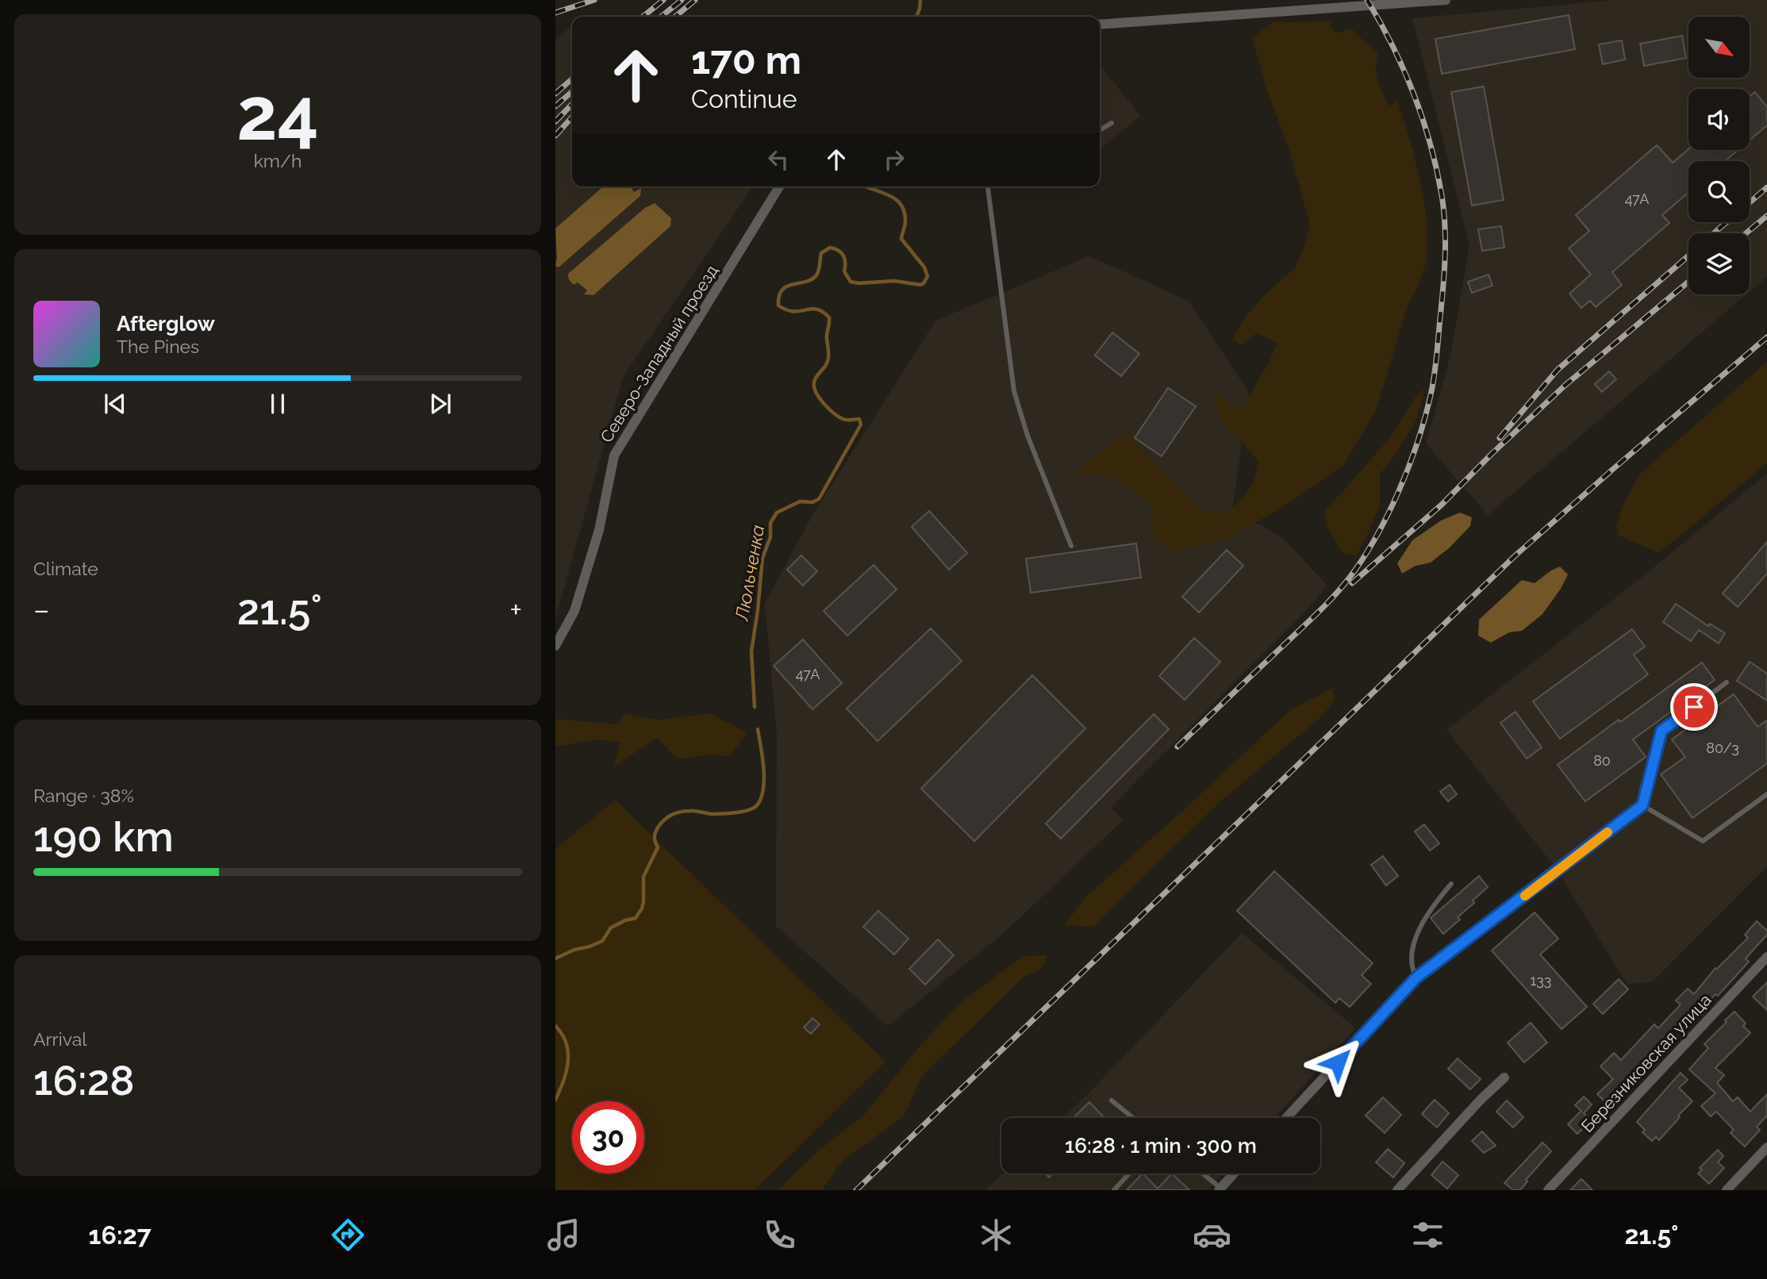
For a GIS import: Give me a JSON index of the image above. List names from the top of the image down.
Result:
{
  "streets": {
    "street": ["Северо-Западный проезд", "Березниковская улица"]
  },
  "water": ["Люльченка"],
  "house_numbers": [
    "47А",
    "47А",
    "80/3",
    "80",
    "133"
  ],
  "north": "bottom right",
  "page": {
    "tile": [
      ["24", "km/h"],
      "Climate",
      ["Range · 38%", "190 km"],
      ["Arrival", "16:28"]
    ],
    "turn": ["170 m", "Continue"],
    "song": ["Afterglow", "The Pines"],
    "heat": ["−", "21.5°", "+"],
    "limit": "30",
    "trip": "16:28 · 1 min · 300 m",
    "tabs": ["16:27", "21.5°"]
  }
}
